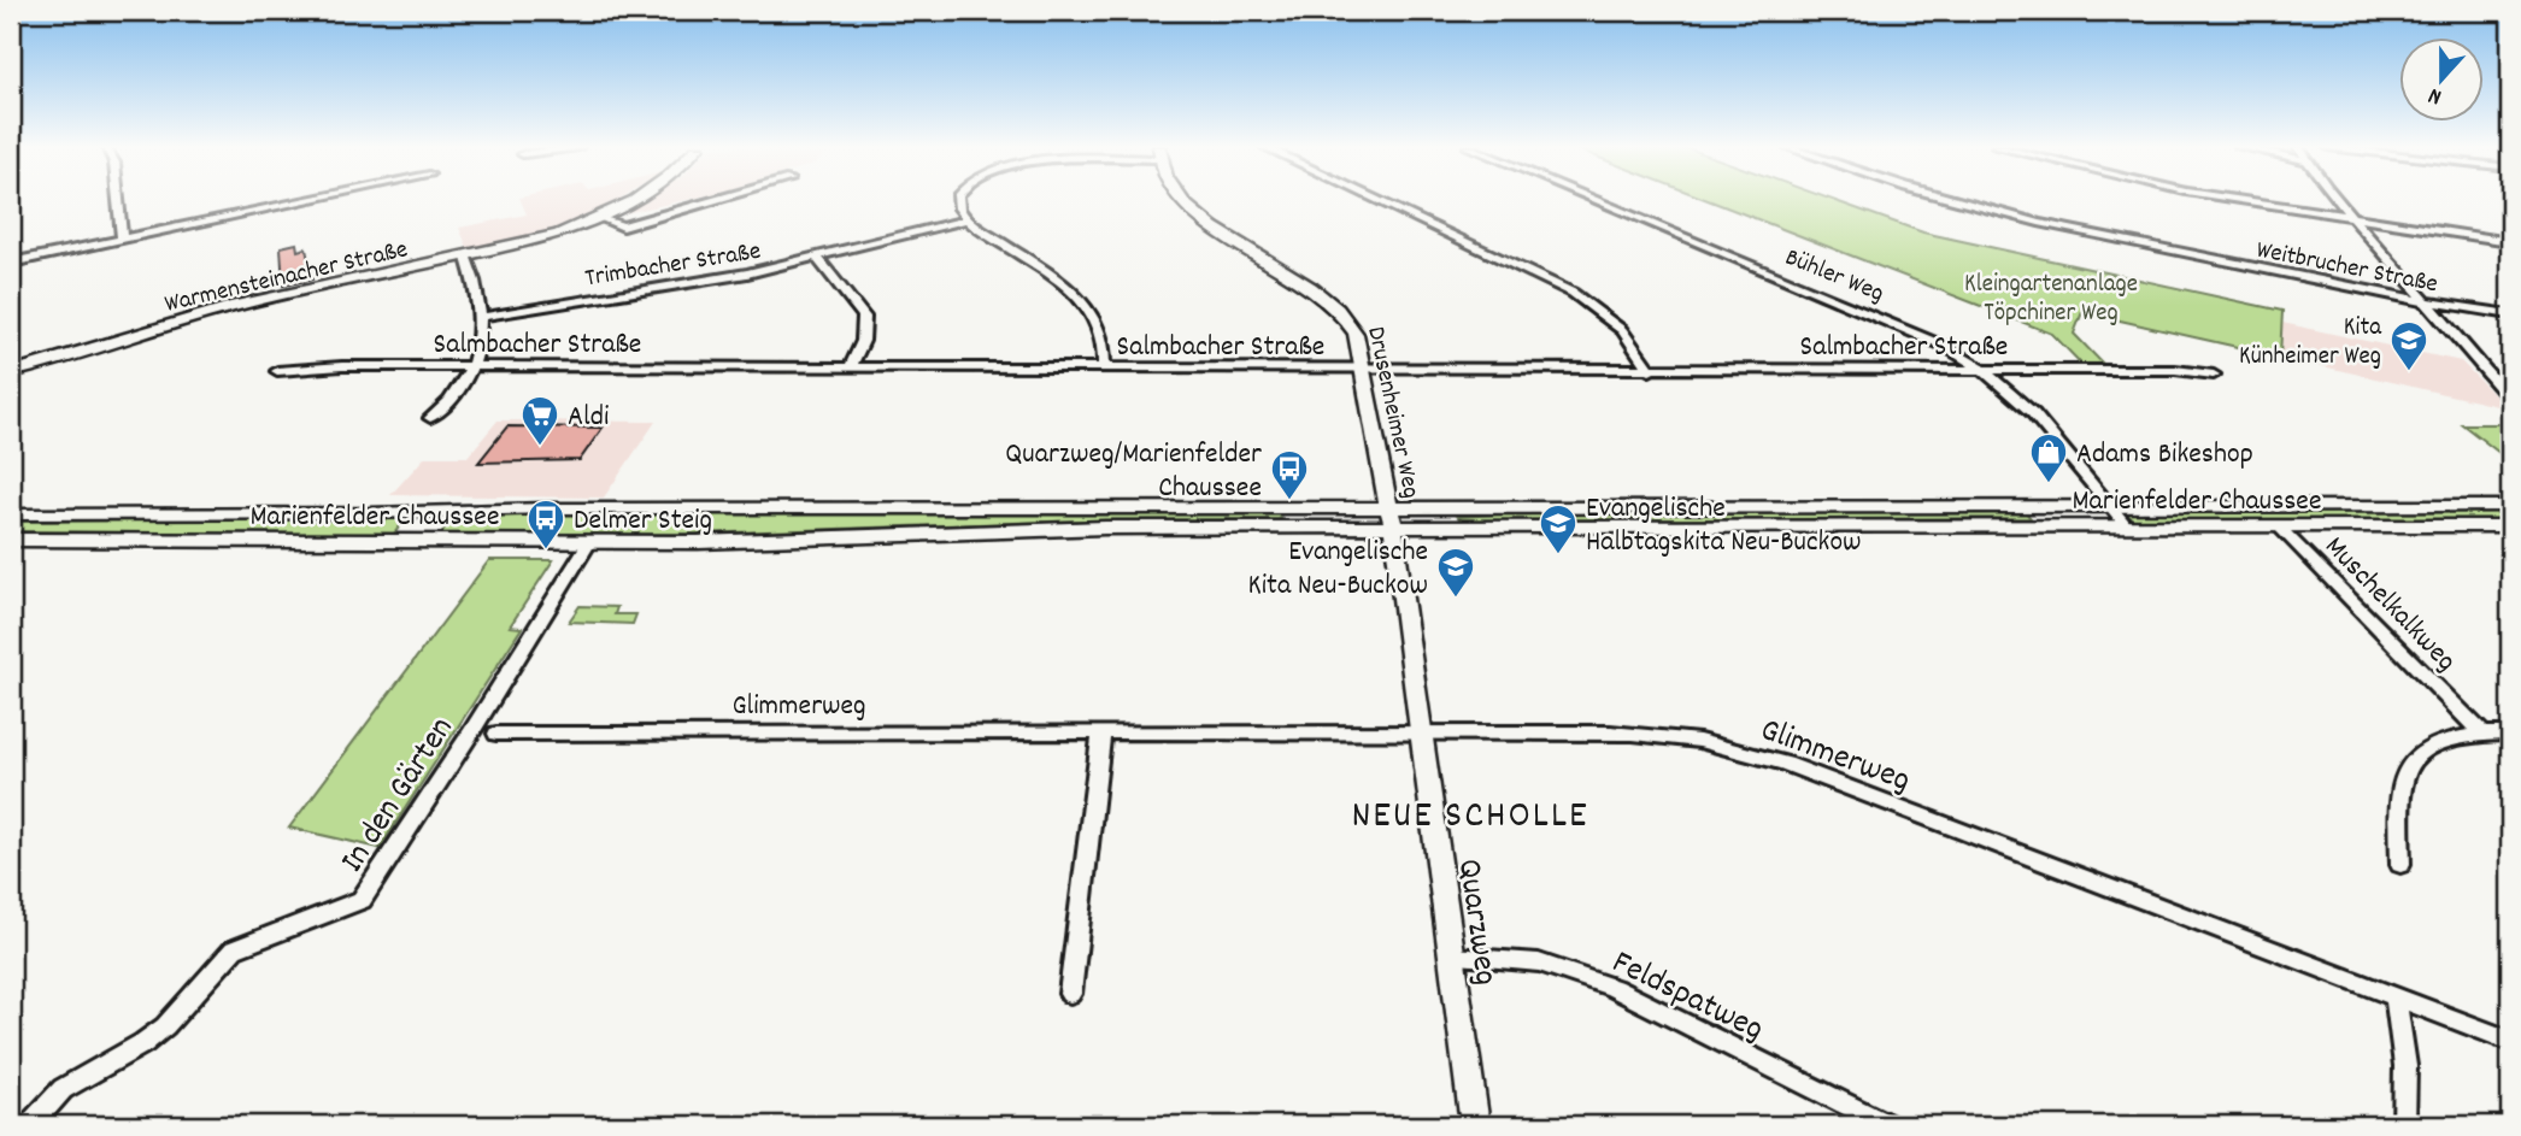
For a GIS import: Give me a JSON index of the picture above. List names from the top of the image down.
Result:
{
  "streets": {
    "main road": [
      "Warmensteinacher Straße",
      "Drusenheimer Weg",
      "Marienfelder Chaussee",
      "Quarzweg"
    ],
    "street": [
      "Trimbacher Straße",
      "Weitbrucher Straße",
      "Bühler Weg",
      "Salmbacher Straße",
      "Muschelkalkweg",
      "Glimmerweg",
      "In den Gärten",
      "Feldspatweg"
    ]
  },
  "crossings": [
    ["Bühler Weg", "Salmbacher Straße"],
    ["Bühler Weg", "Marienfelder Chaussee"],
    ["Salmbacher Straße", "Drusenheimer Weg"],
    ["Drusenheimer Weg", "Marienfelder Chaussee"],
    ["Drusenheimer Weg", "Quarzweg"],
    ["Marienfelder Chaussee", "Muschelkalkweg"],
    ["Marienfelder Chaussee", "In den Gärten"],
    ["Marienfelder Chaussee", "Quarzweg"],
    ["Glimmerweg", "Quarzweg"],
    ["Quarzweg", "Feldspatweg"]
  ],
  "districts": ["NEUE SCHOLLE"],
  "parks": ["Kleingartenanlage Töpchiner Weg"],
  "places": {
    "school or university": ["Kita Künheimer Weg", "Evangelische Halbtagskita Neu-Buckow", "Evangelische Kita Neu-Buckow"],
    "supermarket": ["Aldi"],
    "shop": ["Adams Bikeshop"],
    "bus stop": ["Quarzweg/Marienfelder Chaussee", "Delmer Steig"]
  },
  "north": "bottom"
}
